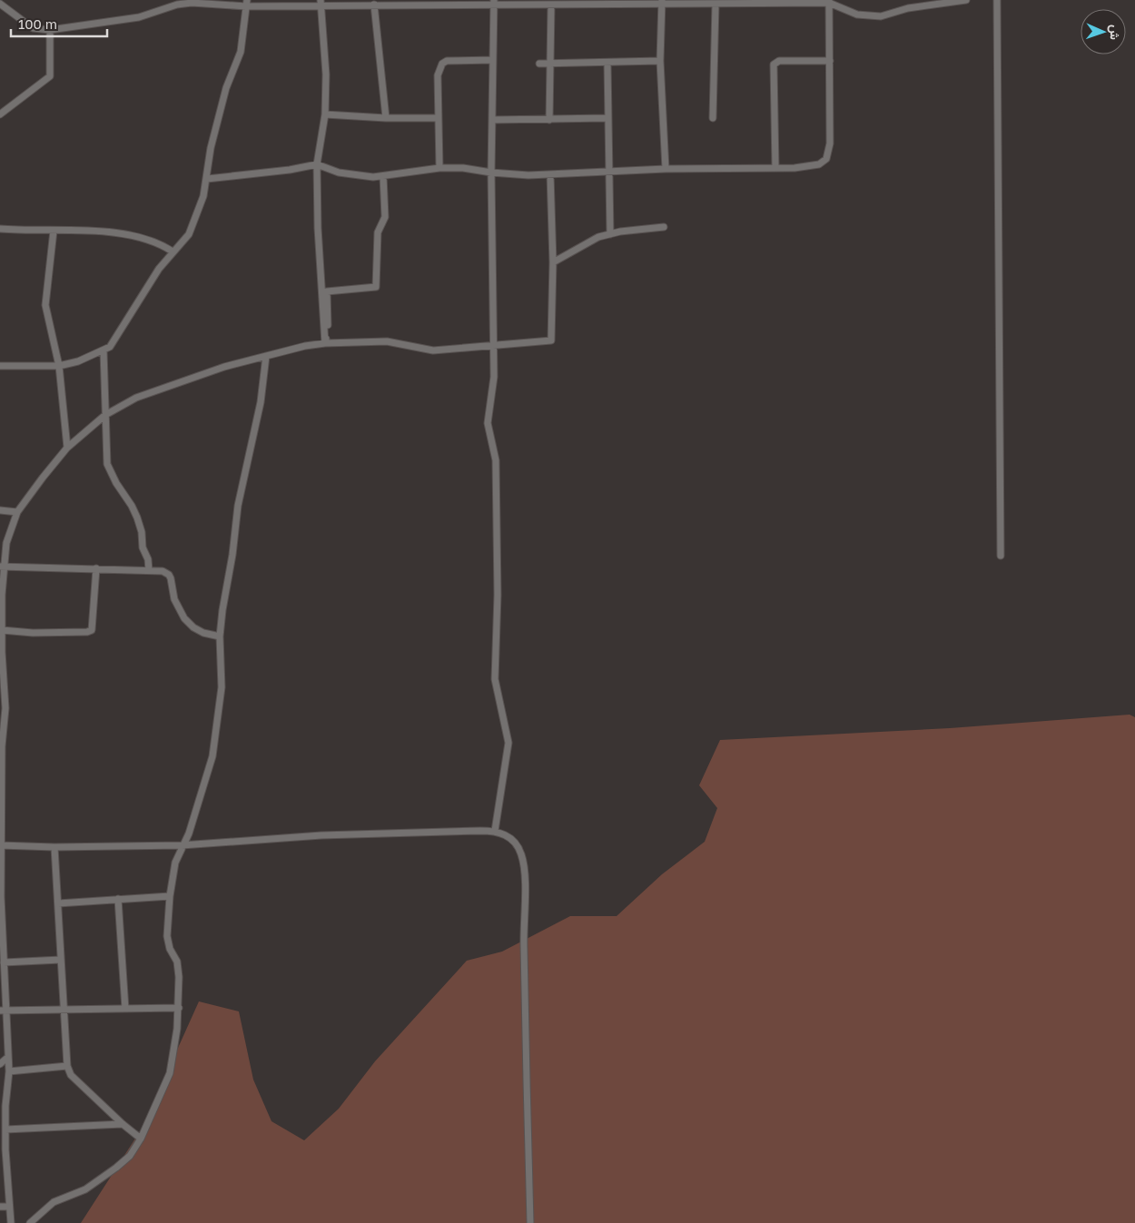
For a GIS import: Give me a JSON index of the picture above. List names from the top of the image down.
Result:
{
  "scale_bar": "100 m",
  "north": "right"
}
